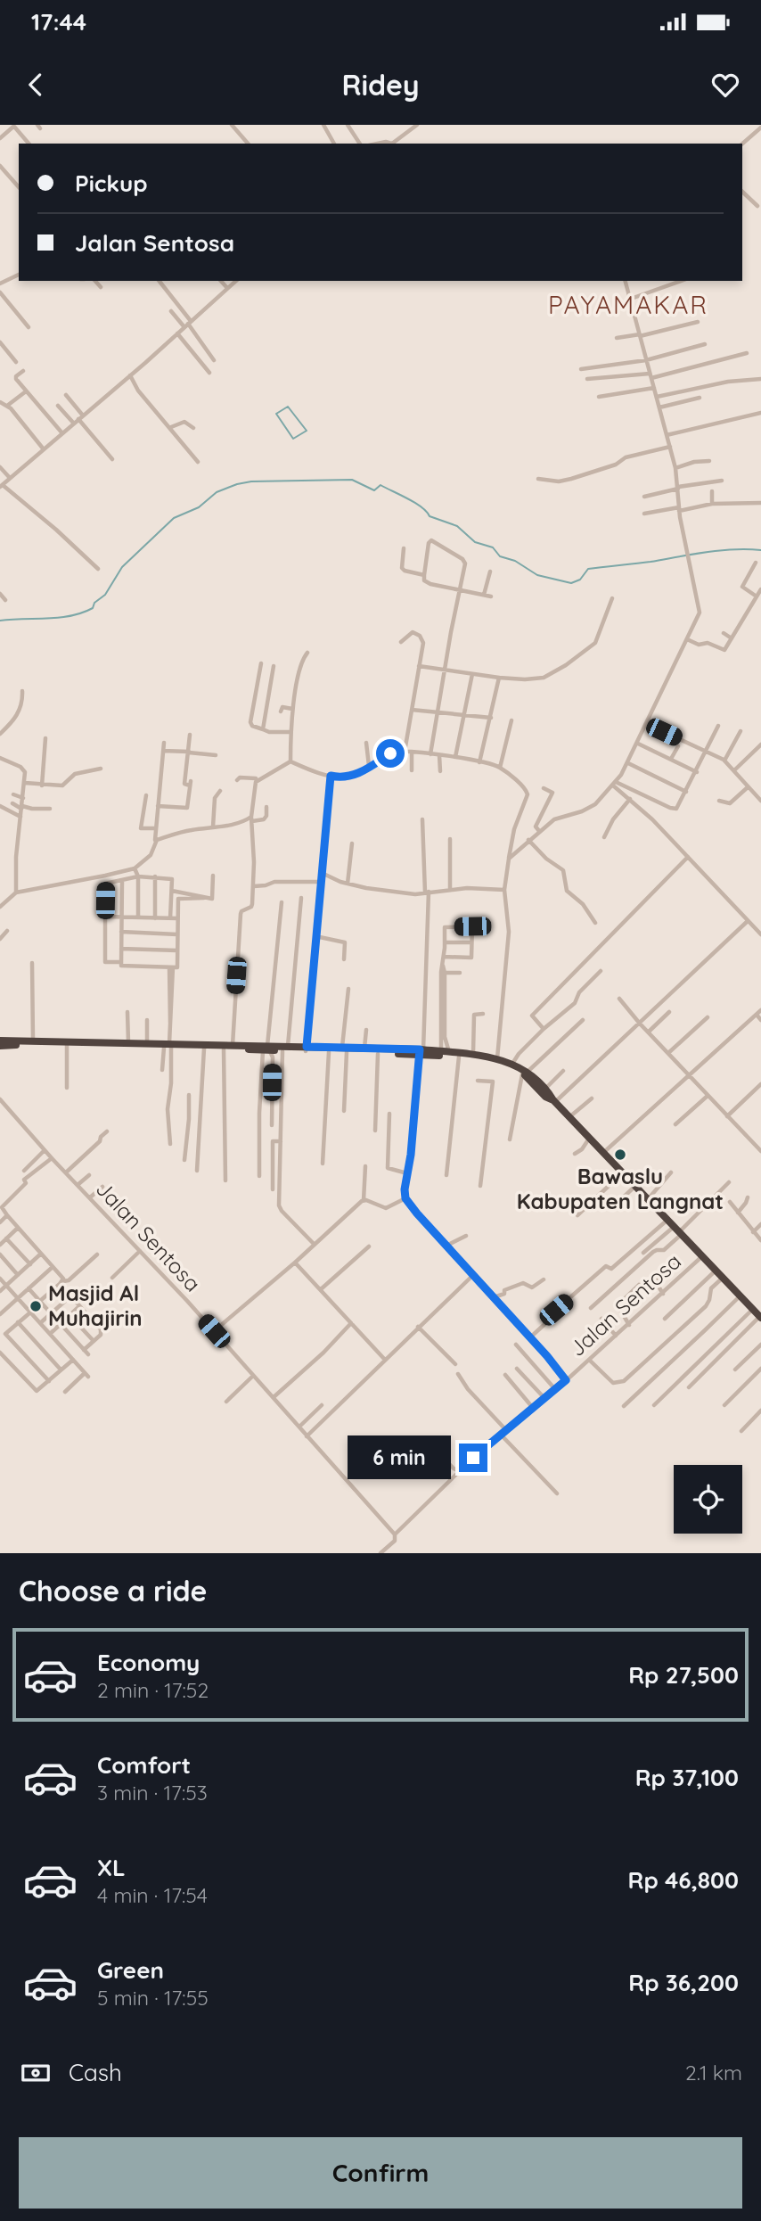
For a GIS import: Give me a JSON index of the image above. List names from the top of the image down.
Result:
{
  "streets": {
    "street": ["Jalan Sentosa"]
  },
  "districts": ["PAYAMAKAR"],
  "places": ["Bawaslu Kabupaten Langnat", "Masjid Al Muhajirin"],
  "page": {
    "status": "17:44",
    "header": "Ridey",
    "banner": ["Pickup", "Jalan Sentosa"],
    "bubble": "6 min",
    "heading": "Choose a ride",
    "list": [
      {
        "name": "Economy",
        "note": "2 min · 17:52",
        "value": "Rp 27,500"
      },
      {
        "name": "Comfort",
        "note": "3 min · 17:53",
        "value": "Rp 37,100"
      },
      {
        "name": "XL",
        "note": "4 min · 17:54",
        "value": "Rp 46,800"
      },
      {
        "name": "Green",
        "note": "5 min · 17:55",
        "value": "Rp 36,200"
      }
    ],
    "pay": ["Cash", "2.1 km"],
    "buttons": "Confirm"
  }
}
